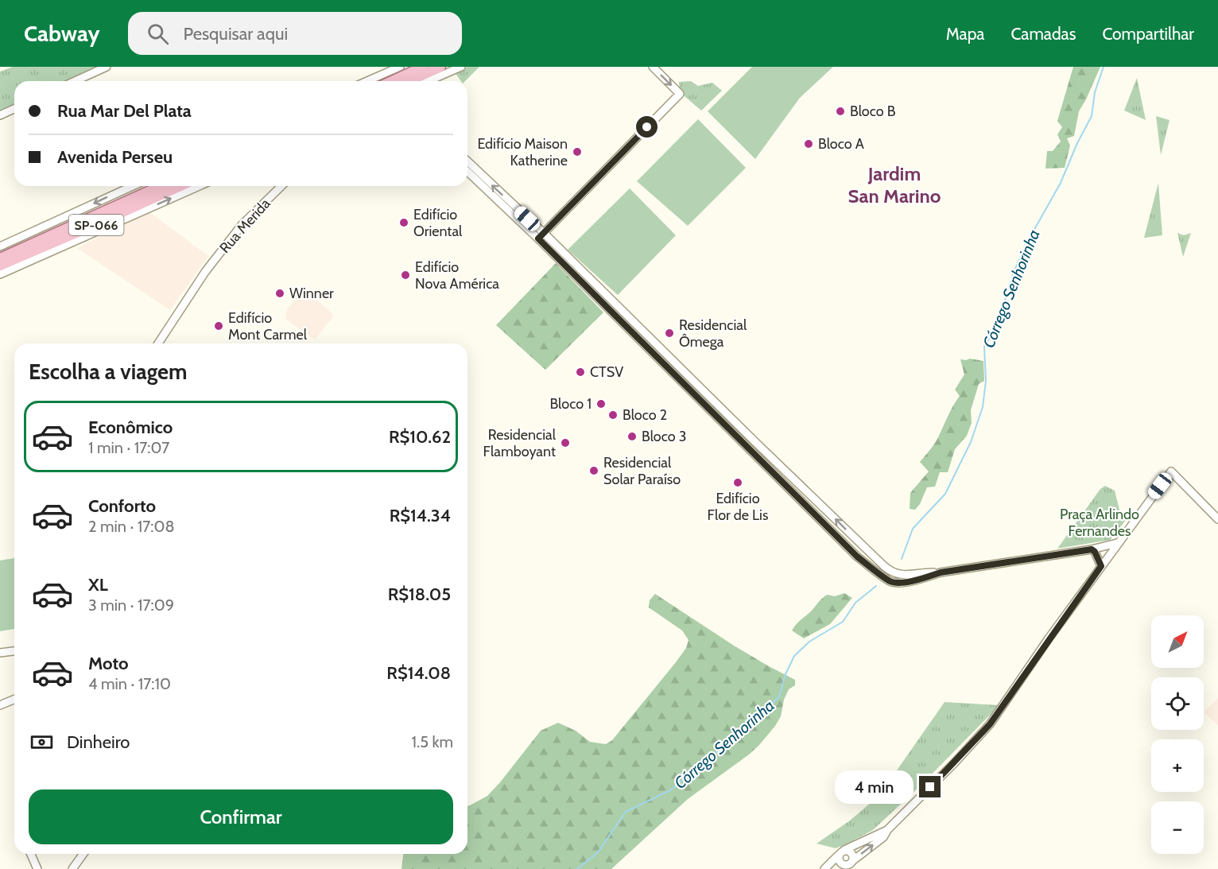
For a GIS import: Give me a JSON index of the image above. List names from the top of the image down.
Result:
{
  "streets": {
    "main road": ["SP-066"],
    "street": ["Rua Merida"]
  },
  "districts": ["Jardim San Marino"],
  "water": ["Córrego Senhorinha"],
  "parks": ["Praça Arlindo Fernandes"],
  "places": [
    "Bloco B",
    "Bloco A",
    "Edifício Maison Katherine",
    "Edifício Oriental",
    "Edifício Nova América",
    "Winner",
    "Edifício Mont Carmel",
    "Residencial Ômega",
    "CTSV",
    "Bloco 1",
    "Bloco 2",
    "Bloco 3",
    "Residencial Flamboyant",
    "Residencial Solar Paraíso",
    "Edifício Flor de Lis"
  ],
  "north": "top right",
  "page": {
    "header": "Cabway",
    "search": "Pesquisar aqui",
    "nav": ["Mapa", "Camadas", "Compartilhar"],
    "banner": ["Rua Mar Del Plata", "Avenida Perseu"],
    "heading": "Escolha a viagem",
    "list": [
      {
        "name": "Econômico",
        "note": "1 min · 17:07",
        "value": "R$10.62"
      },
      {
        "name": "Conforto",
        "note": "2 min · 17:08",
        "value": "R$14.34"
      },
      {
        "name": "XL",
        "note": "3 min · 17:09",
        "value": "R$18.05"
      },
      {
        "name": "Moto",
        "note": "4 min · 17:10",
        "value": "R$14.08"
      }
    ],
    "map_buttons": ["+", "−"],
    "pay": ["Dinheiro", "1.5 km"],
    "bubble": "4 min",
    "buttons": "Confirmar"
  }
}
